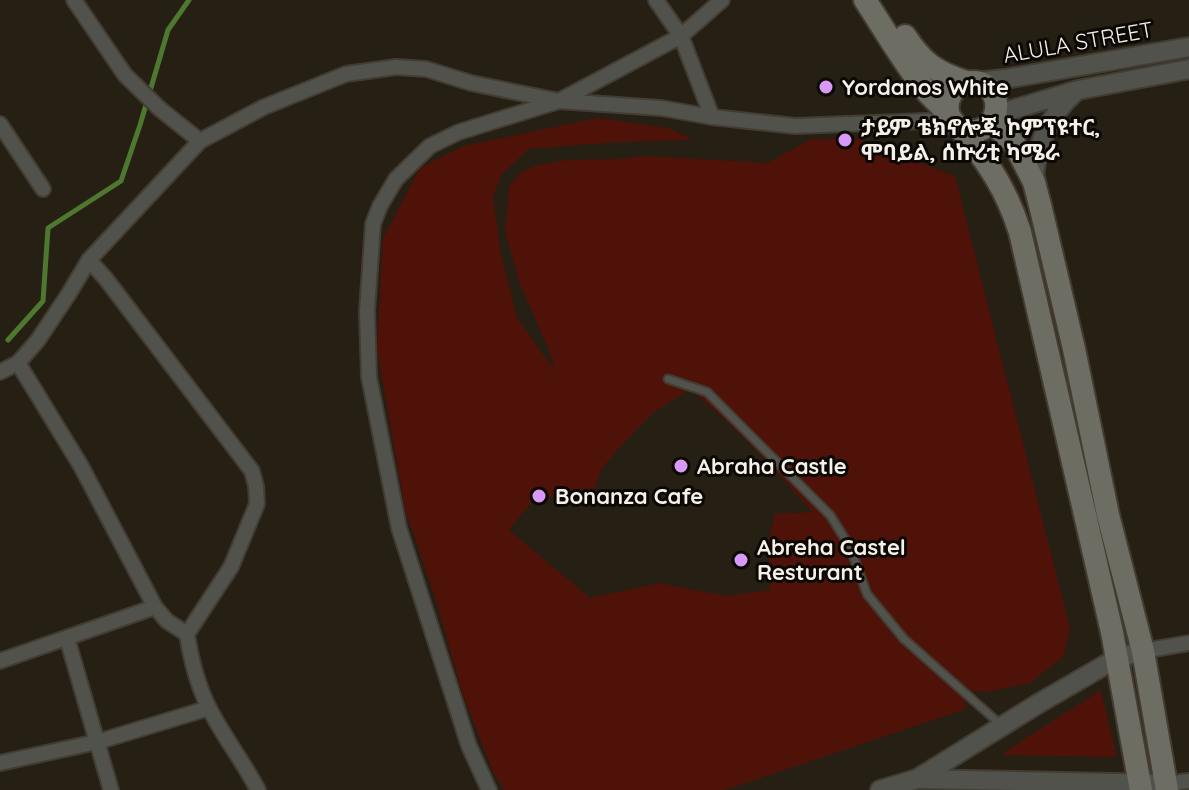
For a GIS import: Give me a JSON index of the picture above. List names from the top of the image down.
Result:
{
  "streets": {
    "street": ["ALULA STREET"]
  },
  "places": [
    "Yordanos White",
    "ታይም ቴክኖሎጂ ኮምፕዩተር, ሞባይል, ሰኵሪቲ ካሜራ",
    "Abraha Castle",
    "Bonanza Cafe",
    "Abreha Castel Resturant"
  ]
}
